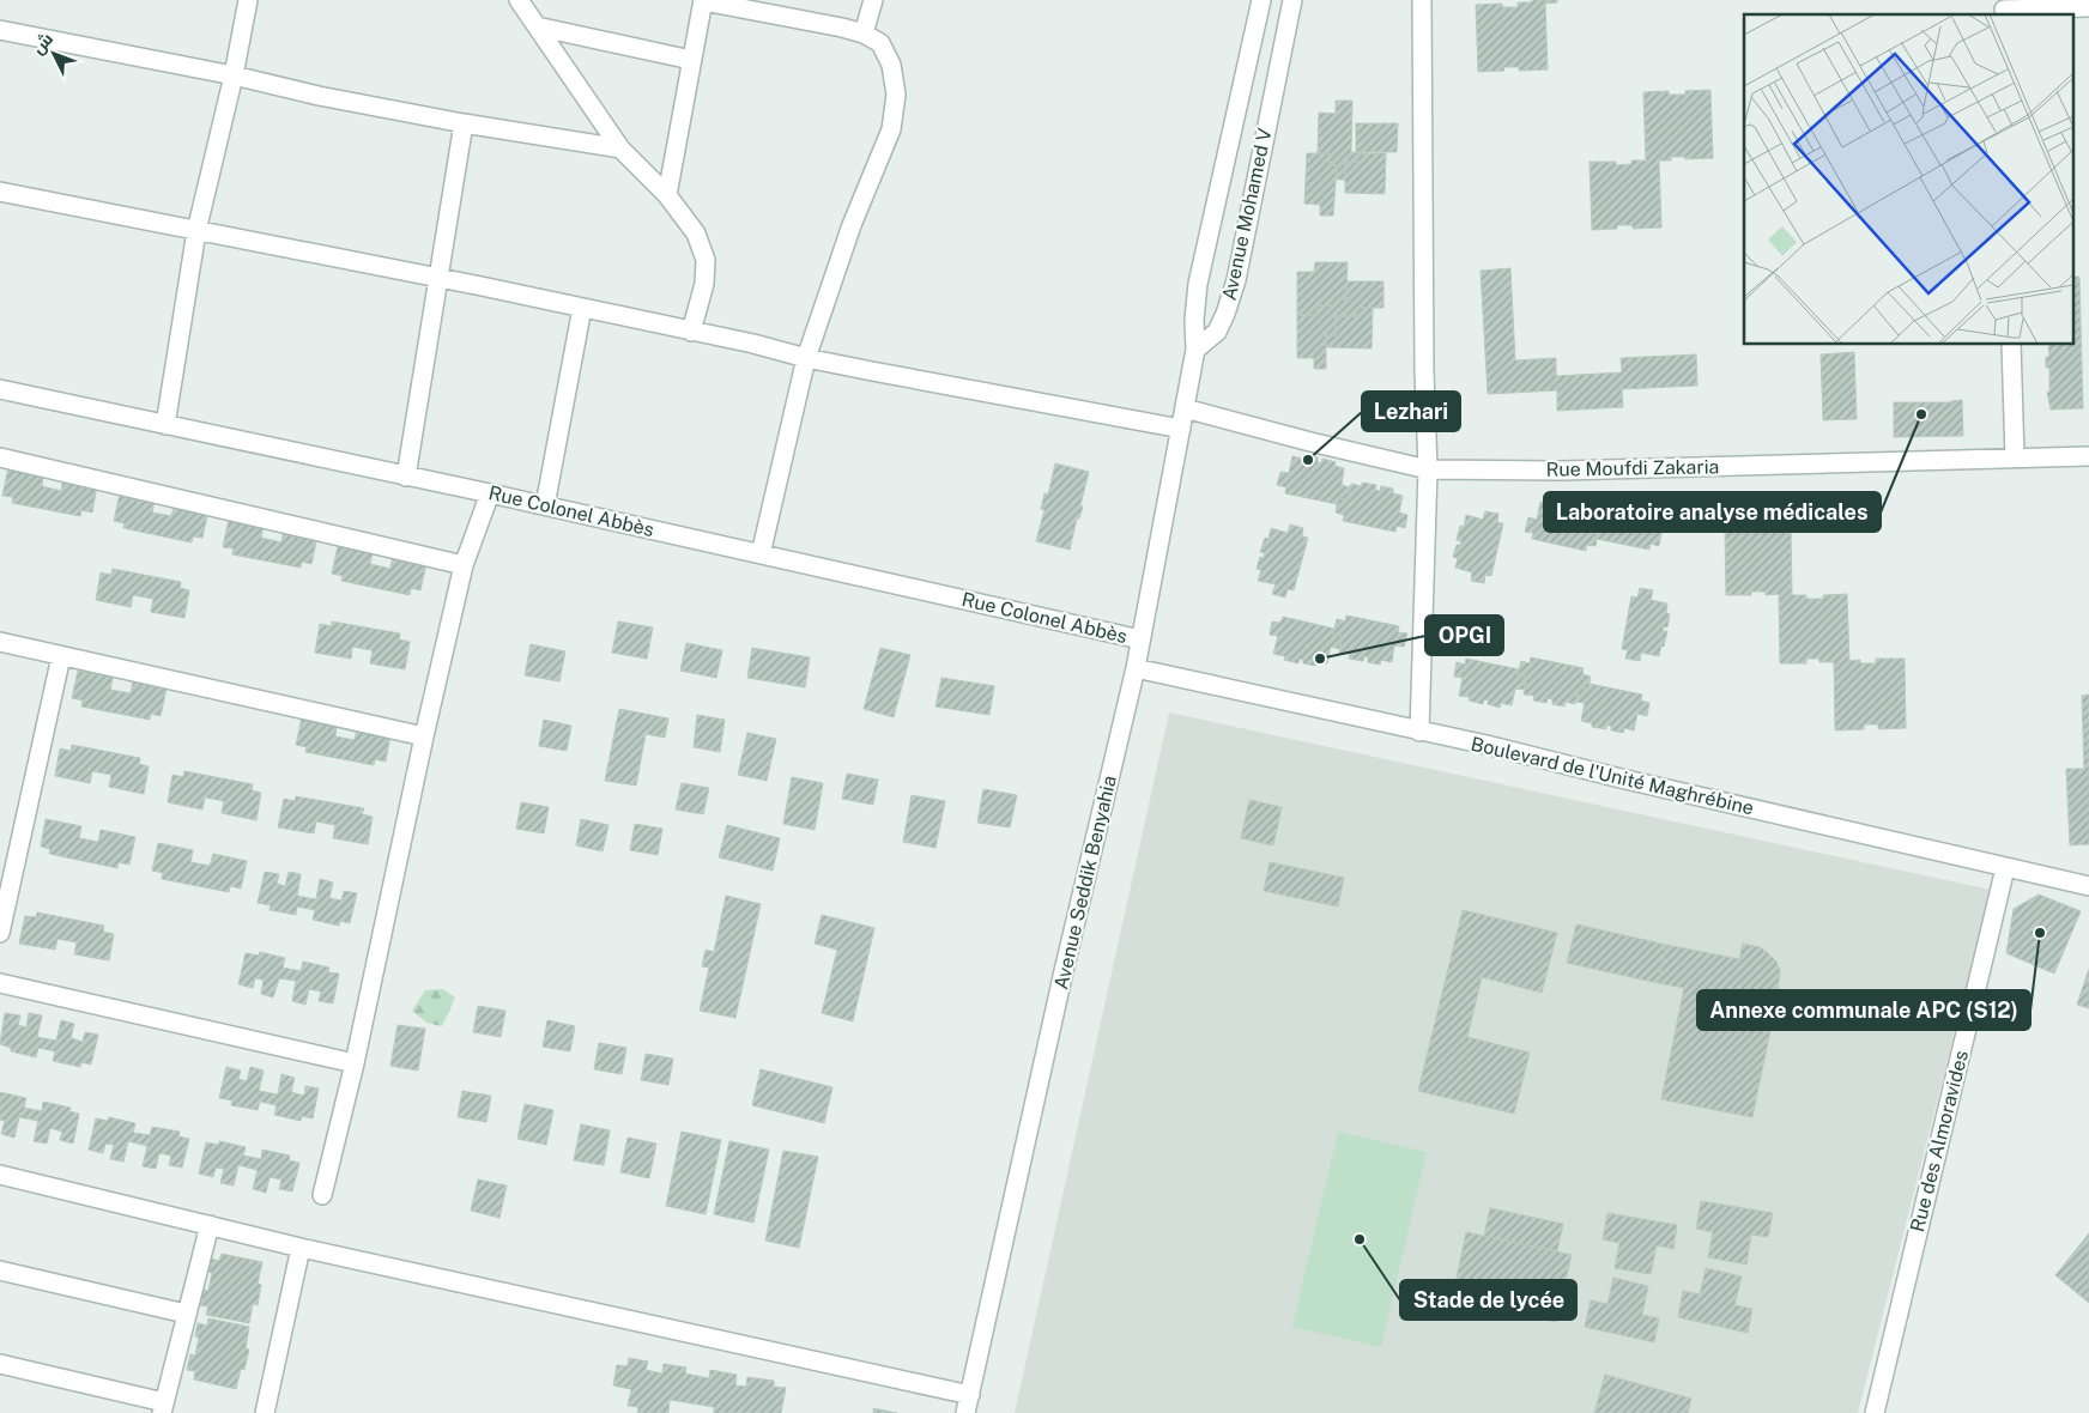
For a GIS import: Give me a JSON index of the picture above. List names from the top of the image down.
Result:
{
  "streets": {
    "street": [
      "Avenue Mohamed V",
      "Rue Moufdi Zakaria",
      "Rue Colonel Abbès",
      "Boulevard de l'Unité Maghrébine",
      "Avenue Seddik Benyahia",
      "Rue des Almoravides"
    ]
  },
  "crossings": [
    ["Avenue Mohamed V", "Avenue Seddik Benyahia"],
    ["Rue Moufdi Zakaria", "Avenue Seddik Benyahia"],
    ["Rue Colonel Abbès", "Avenue Seddik Benyahia"],
    ["Boulevard de l'Unité Maghrébine", "Avenue Seddik Benyahia"],
    ["Boulevard de l'Unité Maghrébine", "Rue des Almoravides"]
  ],
  "places": [
    "Laboratoire analyse médicales",
    "Lezhari",
    "OPGI",
    "Annexe communale APC (S12)",
    "Stade de lycée"
  ],
  "north": "top left"
}
